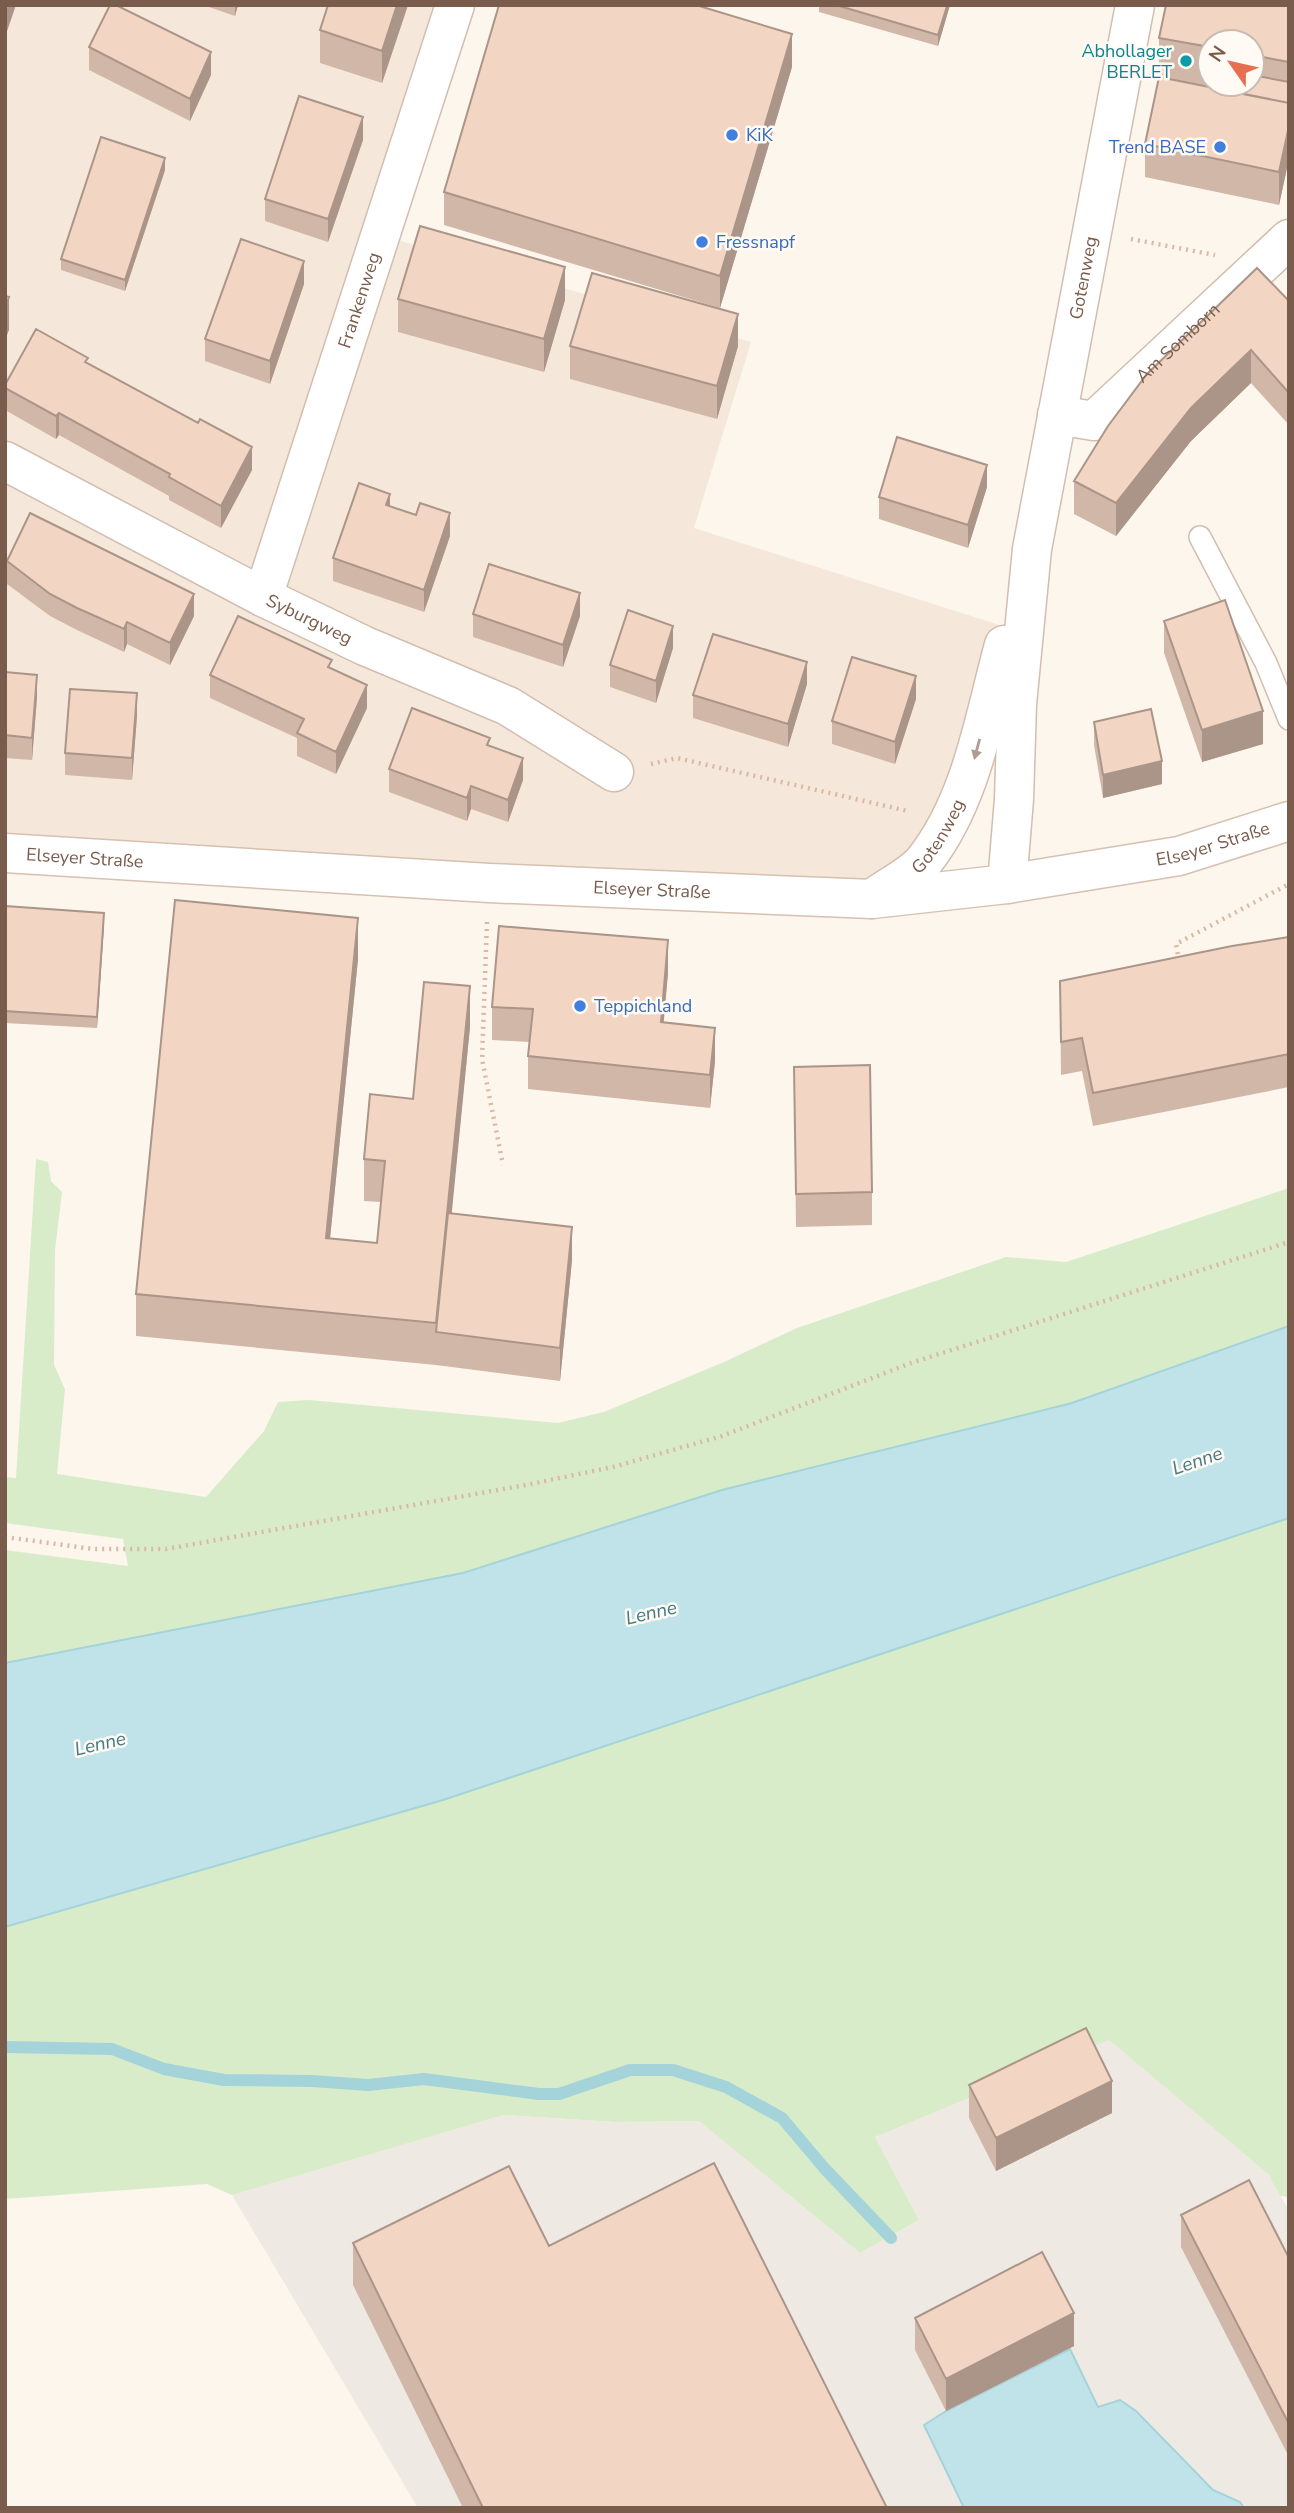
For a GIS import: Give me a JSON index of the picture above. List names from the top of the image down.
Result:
{
  "streets": {
    "street": [
      "Gotenweg",
      "Frankenweg",
      "Am Somborn",
      "Syburgweg",
      "Elseyer Straße"
    ]
  },
  "crossings": [
    ["Gotenweg", "Am Somborn"],
    ["Gotenweg", "Elseyer Straße"],
    ["Frankenweg", "Syburgweg"]
  ],
  "water": ["Lenne"],
  "places": [
    "Abhollager BERLET",
    "KiK",
    "Trend BASE",
    "Fressnapf",
    "Teppichland"
  ],
  "north": "top left"
}
